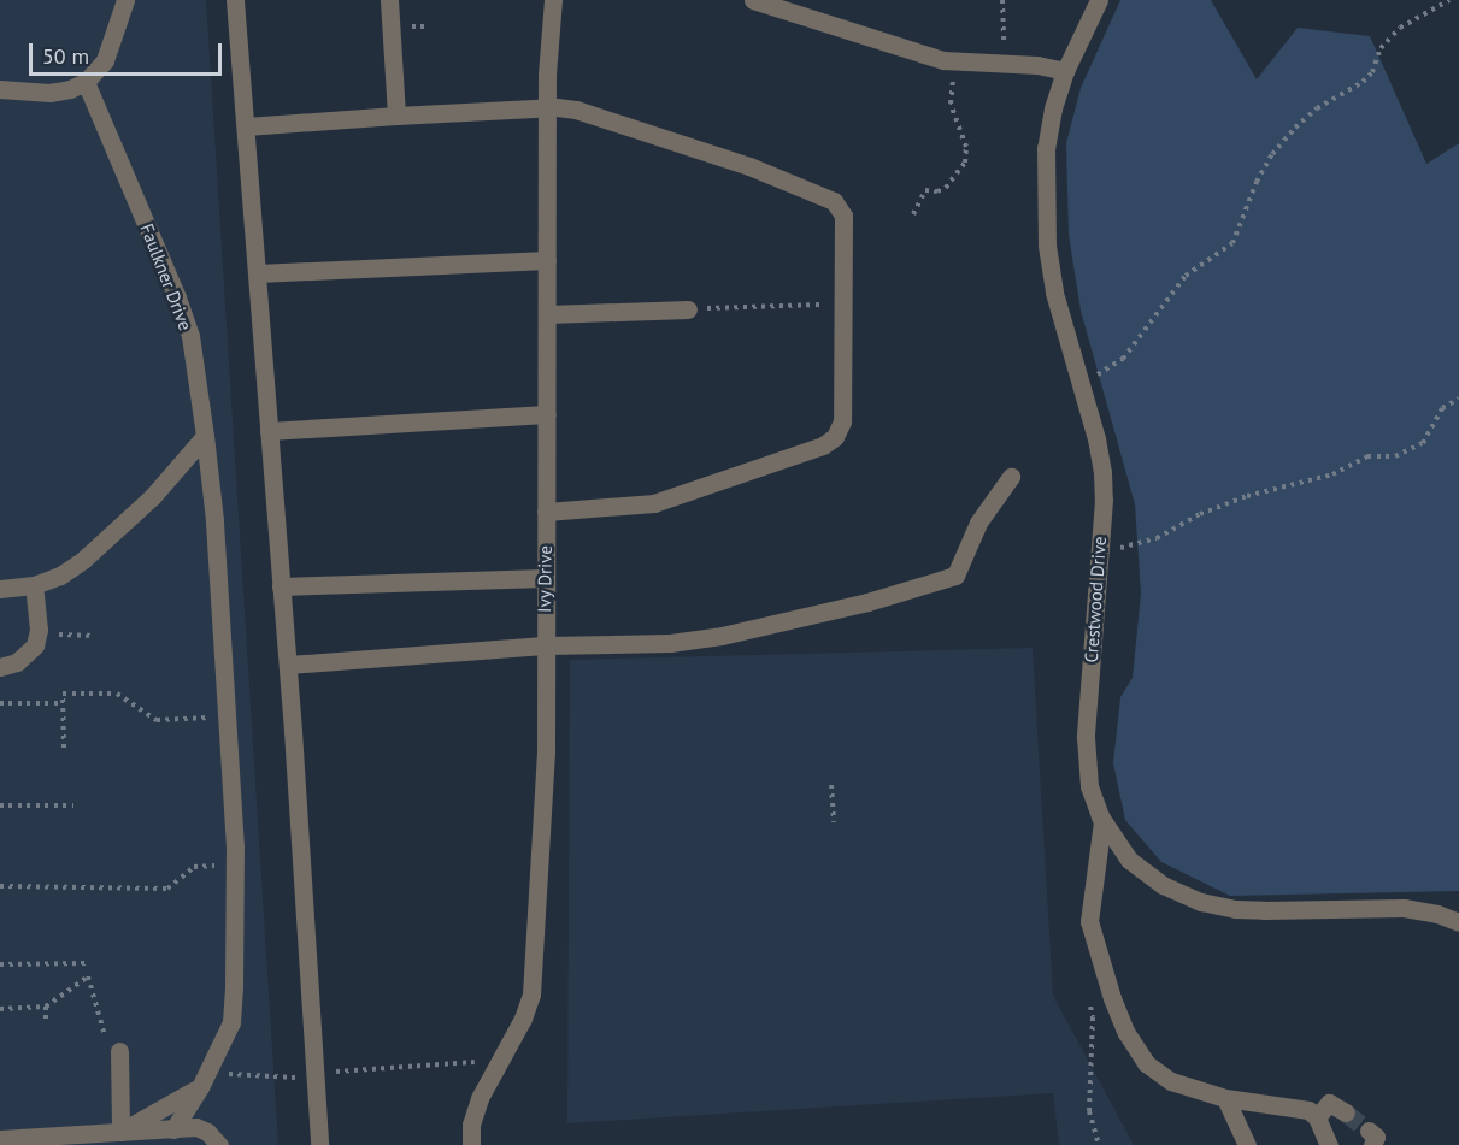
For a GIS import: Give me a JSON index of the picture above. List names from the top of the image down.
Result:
{
  "streets": {
    "street": ["Faulkner Drive", "Ivy Drive", "Crestwood Drive"]
  },
  "scale_bar": "50 m"
}
